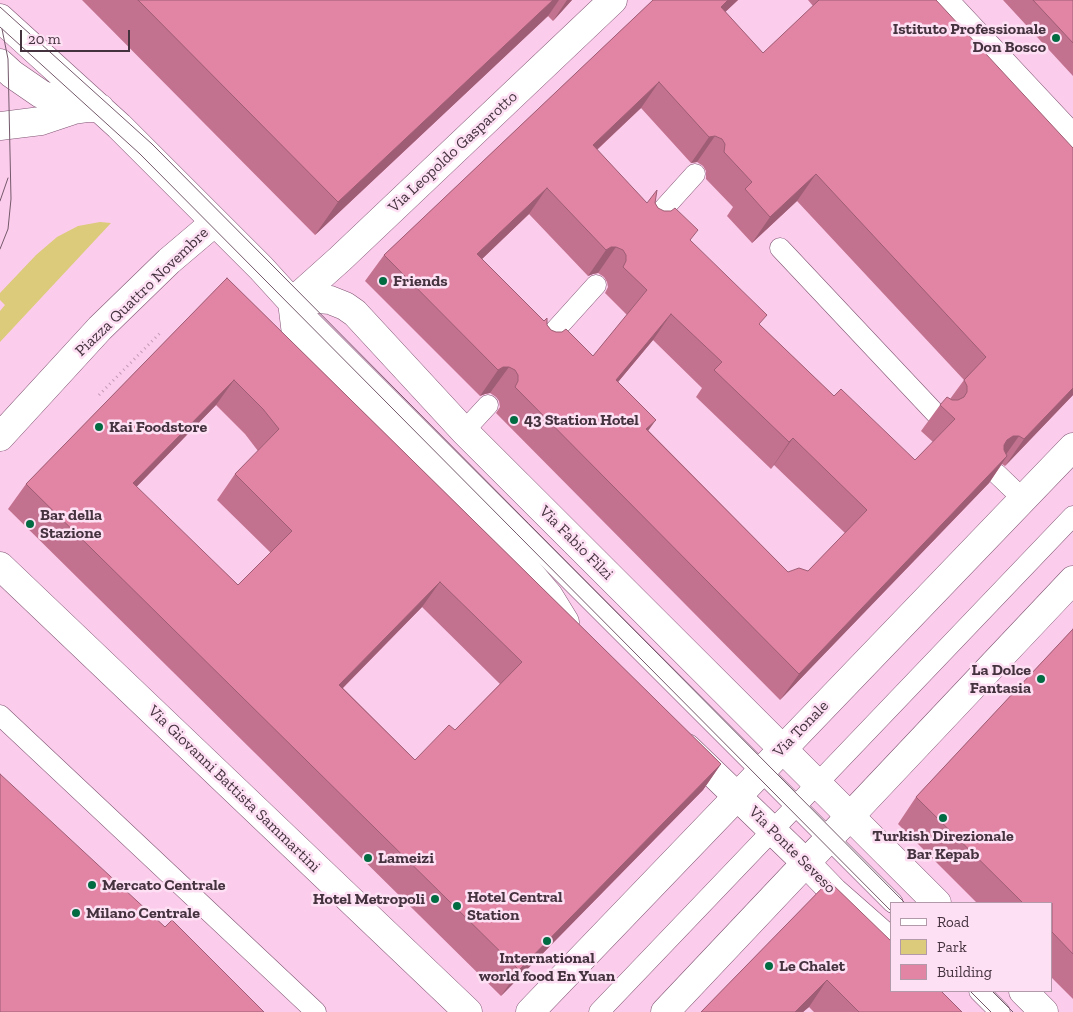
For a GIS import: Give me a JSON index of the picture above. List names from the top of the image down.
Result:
{
  "streets": {
    "street": [
      "Via Leopoldo Gasparotto",
      "Piazza Quattro Novembre",
      "Via Fabio Filzi",
      "Via Tonale",
      "Via Giovanni Battista Sammartini",
      "Via Ponte Seveso"
    ]
  },
  "crossings": [
    ["Via Leopoldo Gasparotto", "Via Fabio Filzi"],
    ["Piazza Quattro Novembre", "Via Fabio Filzi"],
    ["Via Fabio Filzi", "Via Tonale"],
    ["Via Tonale", "Via Ponte Seveso"]
  ],
  "places": [
    "Istituto Professionale Don Bosco",
    "Friends",
    "43 Station Hotel",
    "Kai Foodstore",
    "Bar della Stazione",
    "La Dolce Fantasia",
    "Turkish Direzionale Bar Kepab",
    "Lameizi",
    "Mercato Centrale",
    "Hotel Metropoli",
    "Hotel Central Station",
    "Milano Centrale",
    "International world food En Yuan",
    "Le Chalet"
  ],
  "legend": ["Road", "Park", "Building"],
  "scale_bar": "20 m"
}
